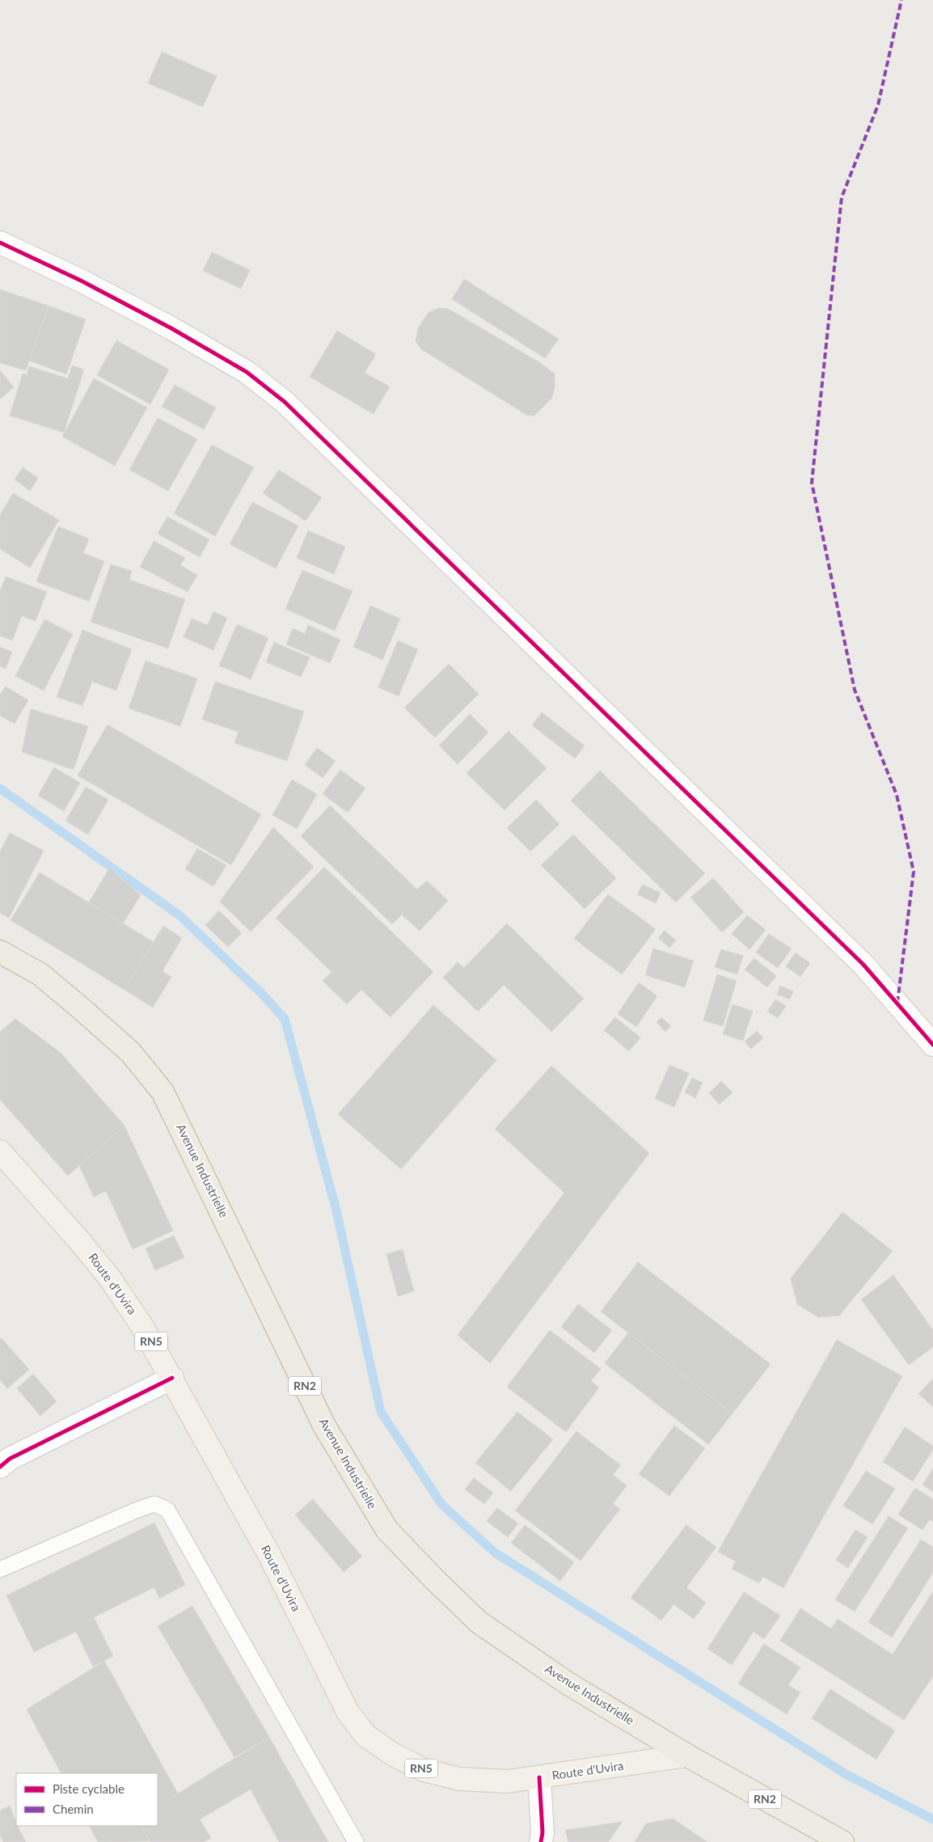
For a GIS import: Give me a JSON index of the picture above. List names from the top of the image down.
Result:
{
  "streets": {
    "highway": ["Avenue Industrielle", "RN2"],
    "main road": ["Route d'Uvira", "RN5"]
  },
  "crossings": [
    ["Avenue Industrielle", "Route d'Uvira"]
  ],
  "legend": ["Piste cyclable", "Chemin"]
}
